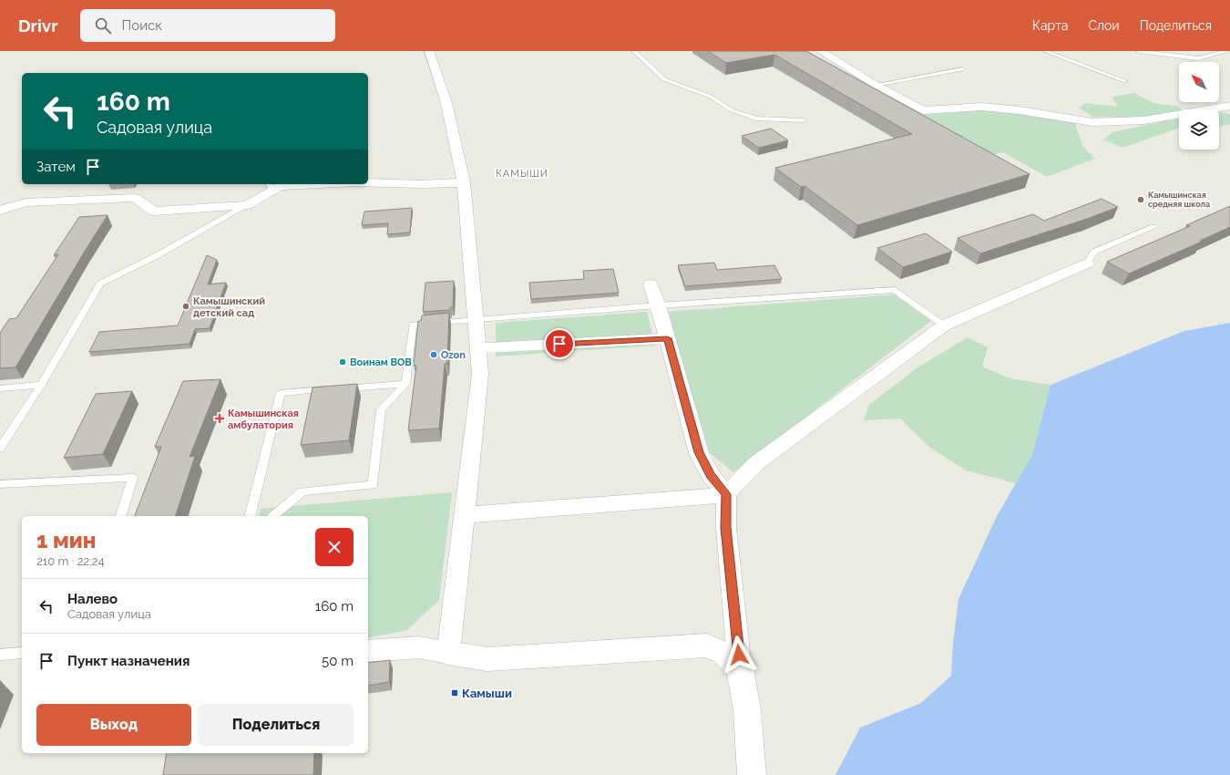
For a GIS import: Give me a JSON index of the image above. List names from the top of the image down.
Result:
{
  "districts": ["КАМЫШИ"],
  "places": {
    "other": [
      "Камышинская средняя школа",
      "Камышинский детский сад",
      "Ozon",
      "Воинам ВОВ"
    ],
    "health": ["Камышинская амбулатория"],
    "transit": ["Камыши"]
  },
  "north": "top left",
  "page": {
    "header": "Drivr",
    "search": "Поиск",
    "nav": ["Карта", "Слои", "Поделиться"],
    "turn": ["160 m", "Садовая улица"],
    "then": "Затем",
    "heading": ["1 мин", "210 m · 22:24"],
    "list": [
      {
        "name": "Налево",
        "note": "Садовая улица",
        "value": "160 m"
      },
      {
        "name": "Пункт назначения",
        "value": "50 m"
      }
    ],
    "buttons": ["Выход", "Поделиться"]
  }
}
